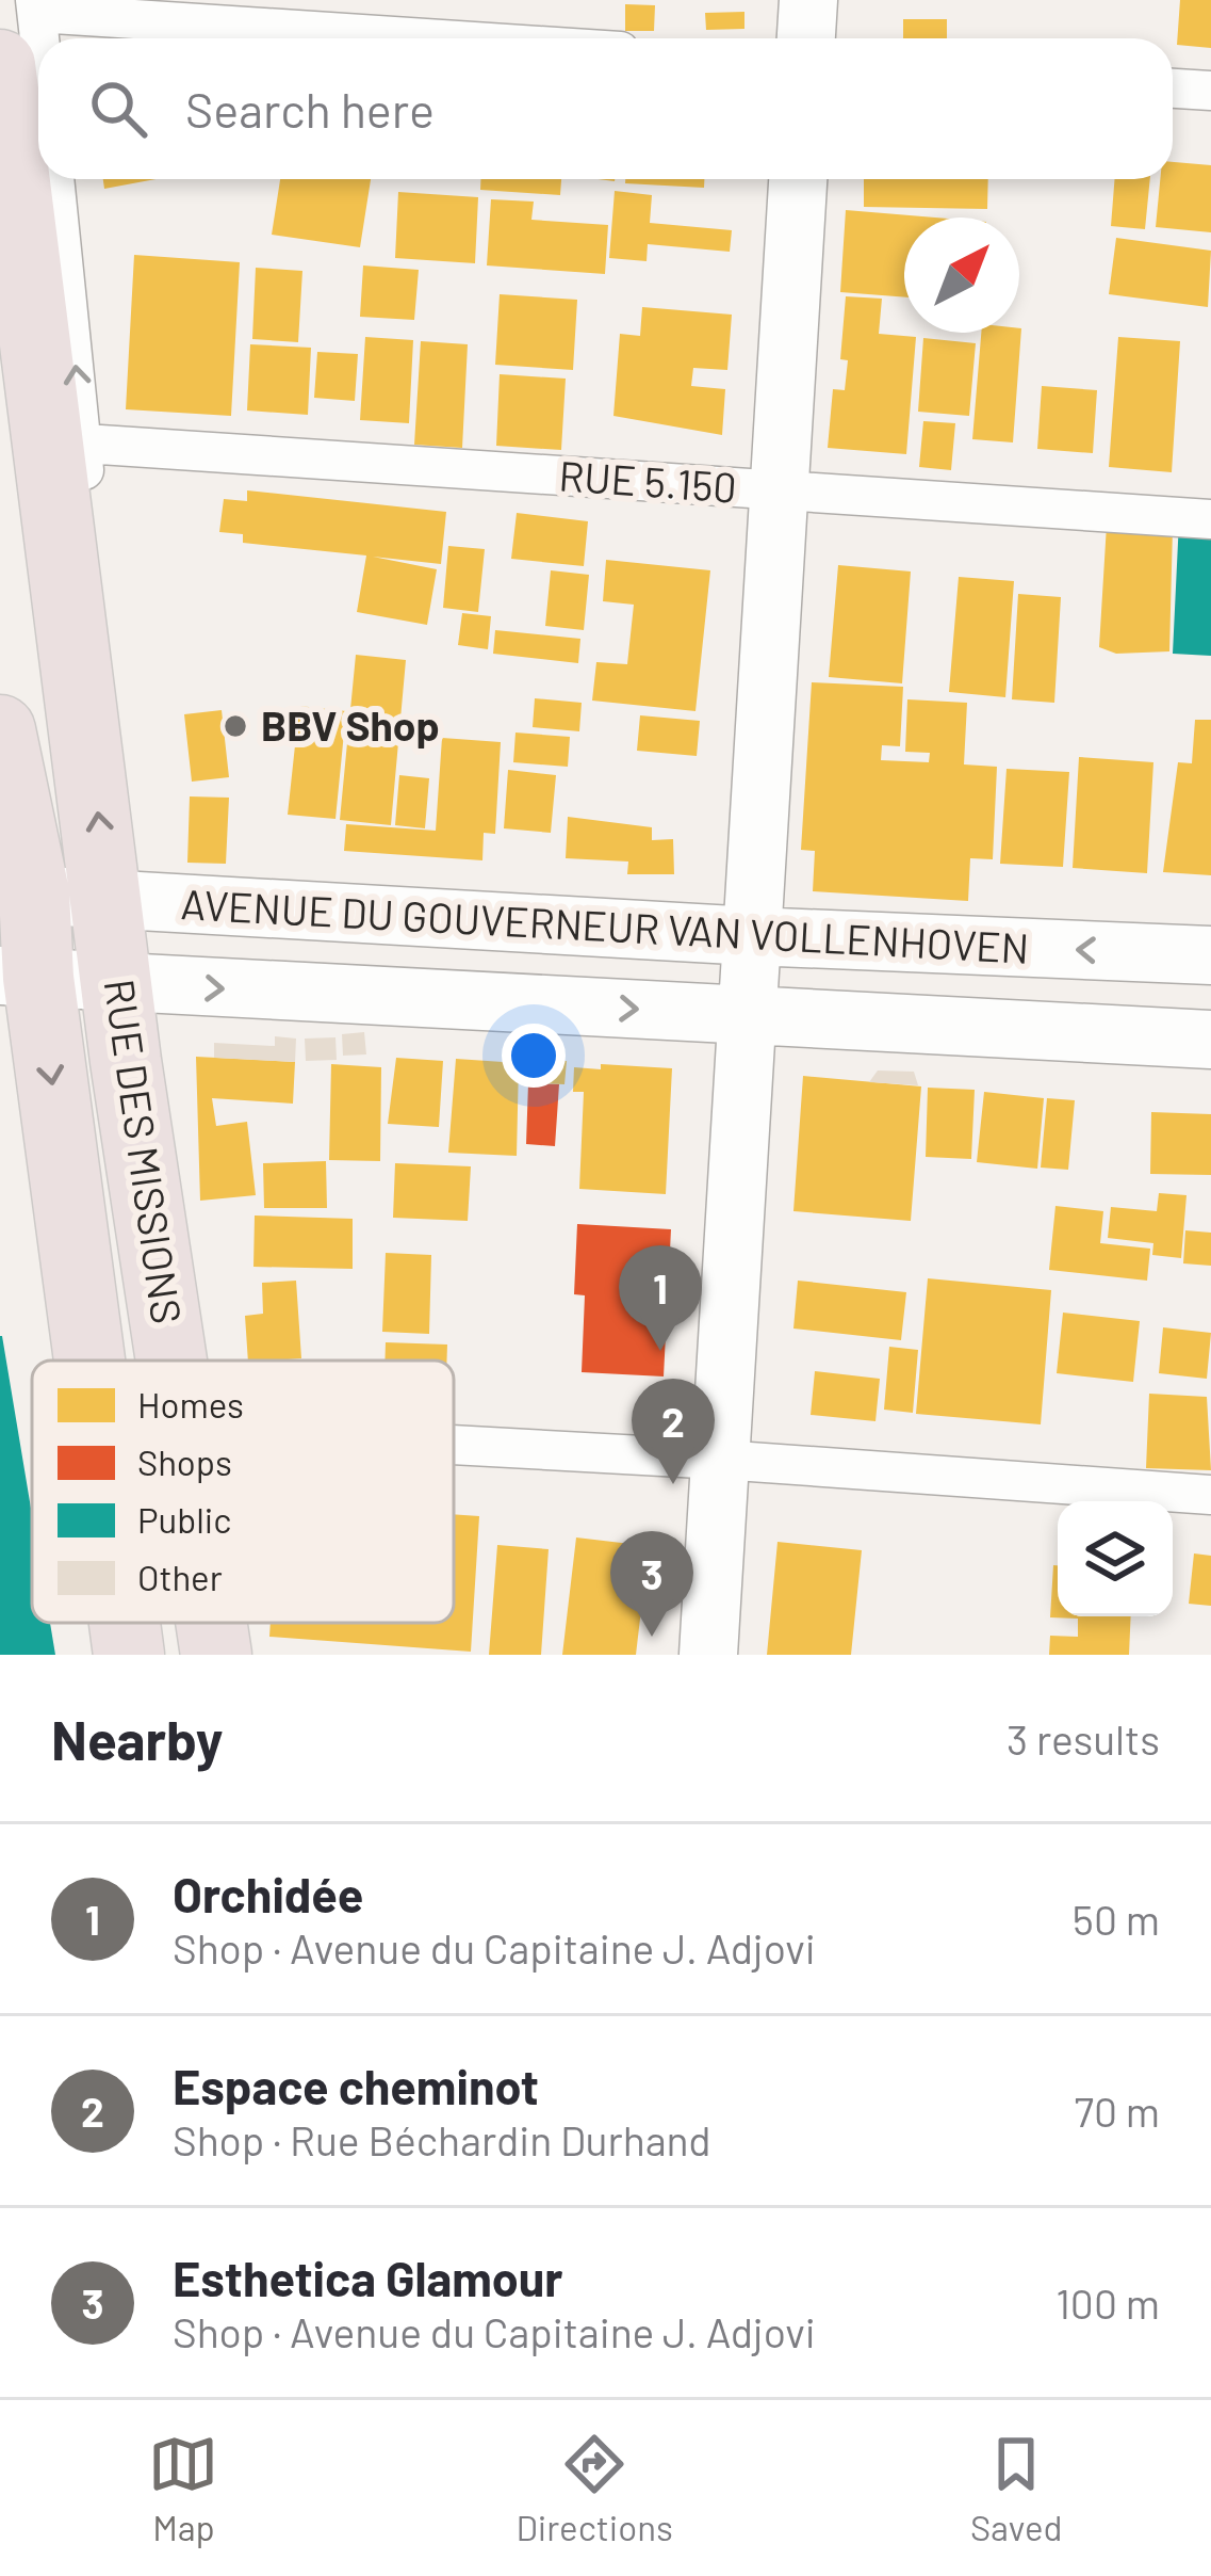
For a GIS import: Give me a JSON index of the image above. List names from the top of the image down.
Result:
{
  "streets": {
    "highway": ["RUE DES MISSIONS"],
    "main road": ["AVENUE DU GOUVERNEUR VAN VOLLENHOVEN"],
    "street": ["RUE 5.150"]
  },
  "crossings": [
    ["RUE 5.150", "RUE DES MISSIONS"],
    ["AVENUE DU GOUVERNEUR VAN VOLLENHOVEN", "RUE DES MISSIONS"]
  ],
  "places": ["BBV Shop"],
  "legend": [
    "Homes",
    "Shops",
    "Public",
    "Other"
  ],
  "north": "top right",
  "page": {
    "search": "Search here",
    "pins": ["1", "2", "3"],
    "heading": ["Nearby", "3 results"],
    "list": [
      {
        "mark": "1",
        "name": "Orchidée",
        "note": "Shop · Avenue du Capitaine J. Adjovi",
        "value": "50 m"
      },
      {
        "mark": "2",
        "name": "Espace cheminot",
        "note": "Shop · Rue Béchardin Durhand",
        "value": "70 m"
      },
      {
        "mark": "3",
        "name": "Esthetica Glamour",
        "note": "Shop · Avenue du Capitaine J. Adjovi",
        "value": "100 m"
      }
    ],
    "nav": ["Map", "Directions", "Saved"]
  }
}
